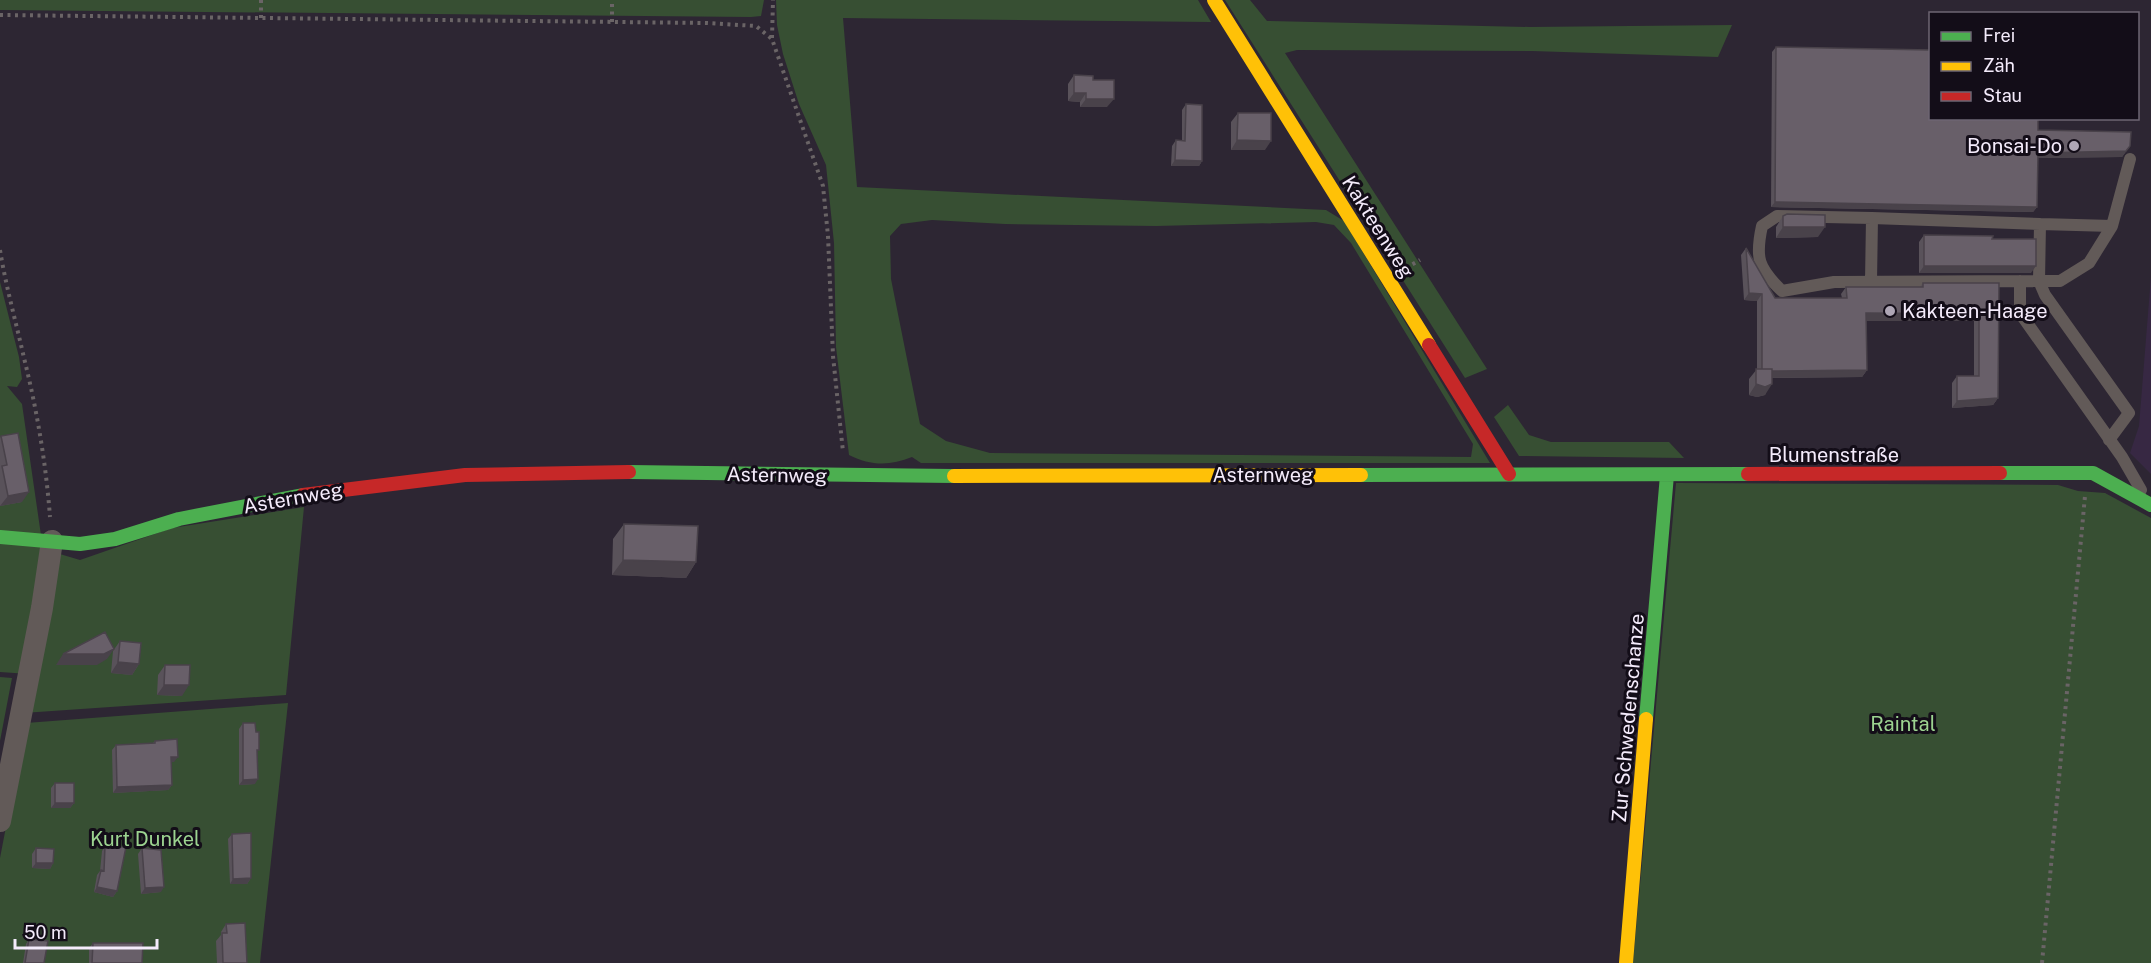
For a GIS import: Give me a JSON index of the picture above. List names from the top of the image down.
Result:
{
  "streets": {
    "street": [
      "Kakteenweg",
      "Blumenstraße",
      "Asternweg",
      "Zur Schwedenschanze"
    ]
  },
  "crossings": [
    ["Kakteenweg", "Blumenstraße"],
    ["Kakteenweg", "Asternweg"],
    ["Blumenstraße", "Asternweg"],
    ["Blumenstraße", "Zur Schwedenschanze"]
  ],
  "parks": ["Raintal", "Kurt Dunkel"],
  "places": ["Bonsai-Do", "Kakteen-Haage"],
  "legend": ["Frei", "Zäh", "Stau"],
  "scale_bar": "50 m"
}
